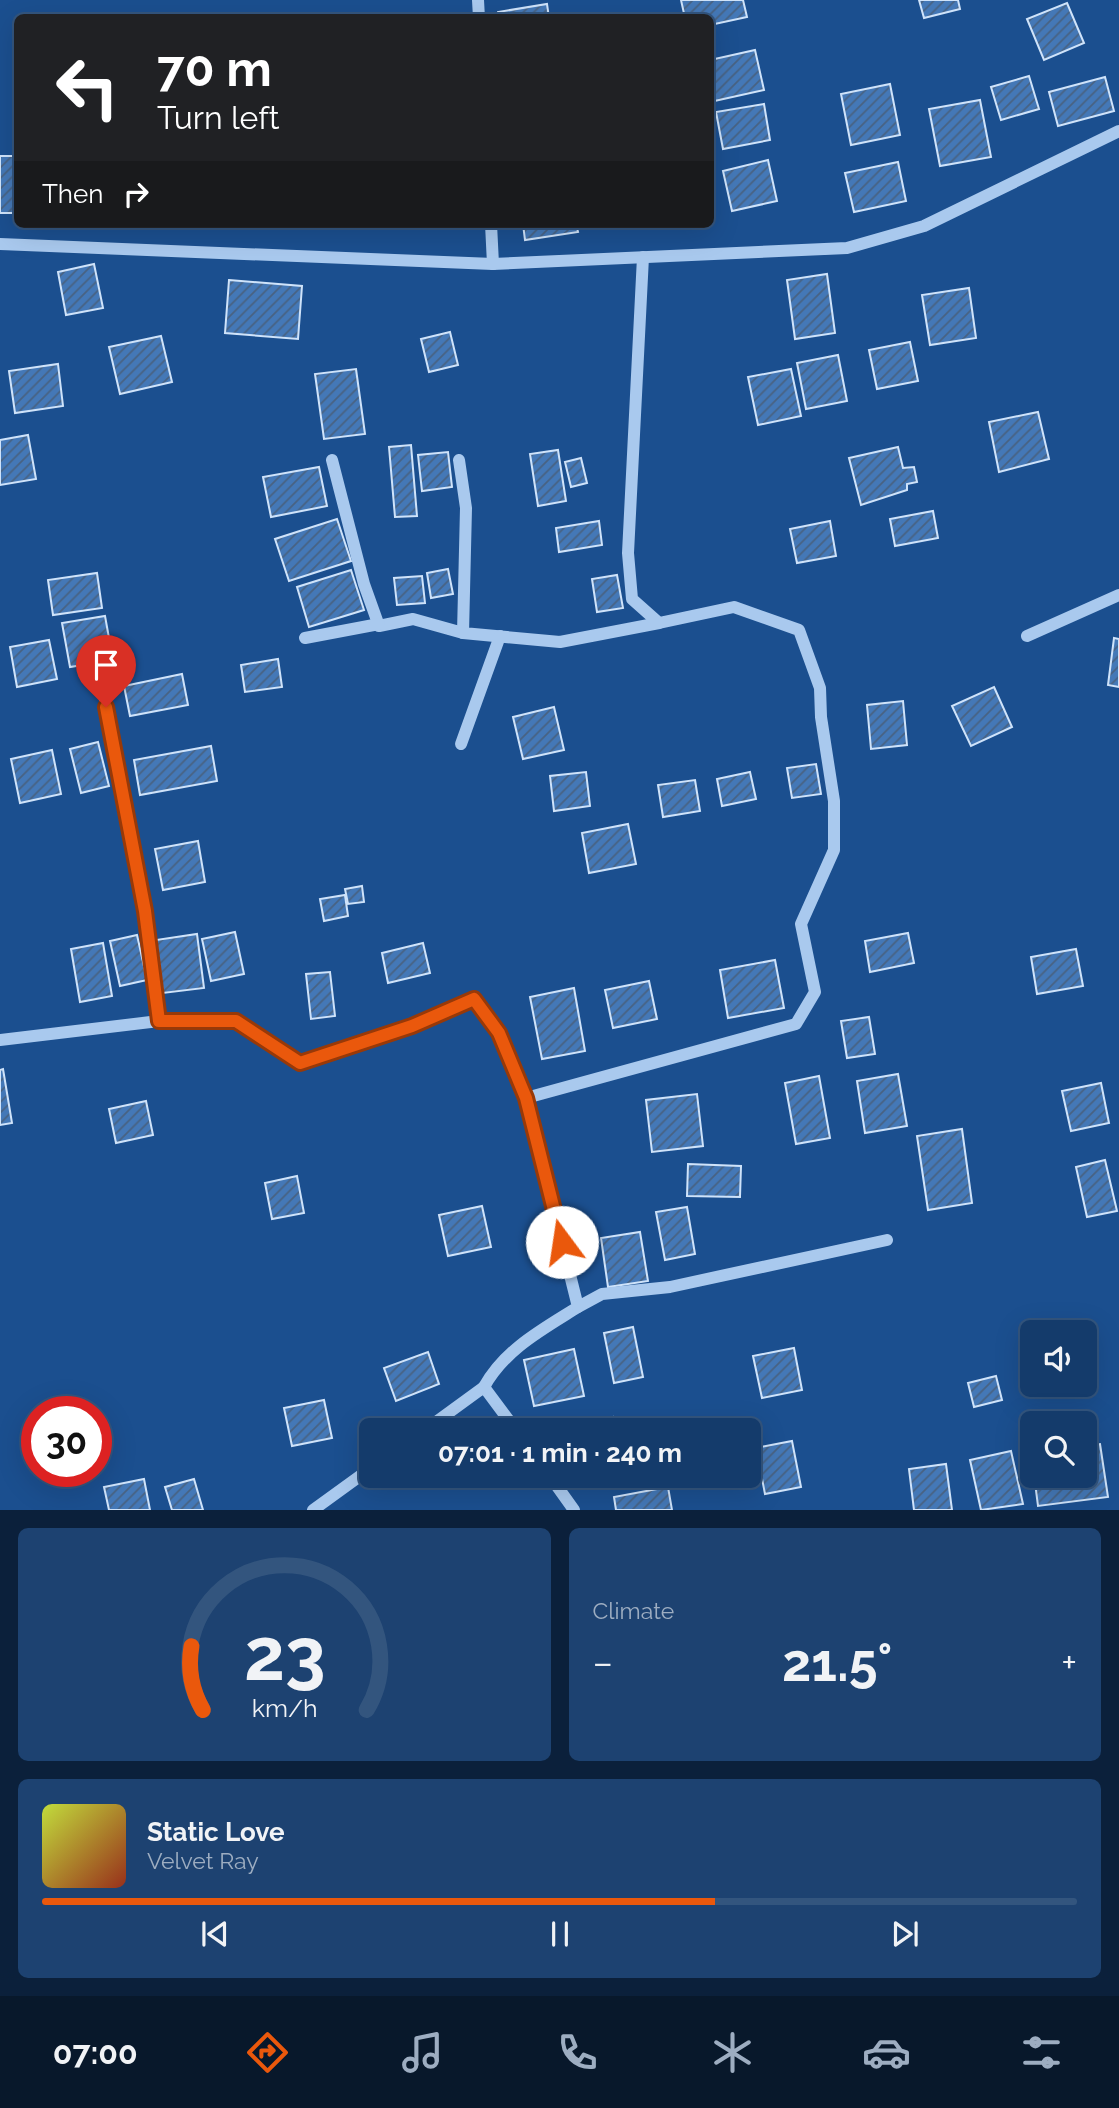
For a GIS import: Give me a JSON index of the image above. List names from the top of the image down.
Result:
{
  "page": {
    "turn": ["70 m", "Turn left"],
    "then": "Then",
    "limit": "30",
    "trip": "07:01 · 1 min · 240 m",
    "tile": "Climate",
    "heat": ["−", "21.5°", "+"],
    "song": ["Static Love", "Velvet Ray"],
    "tabs": "07:00",
    "gauge": ["23", "km/h"]
  }
}
